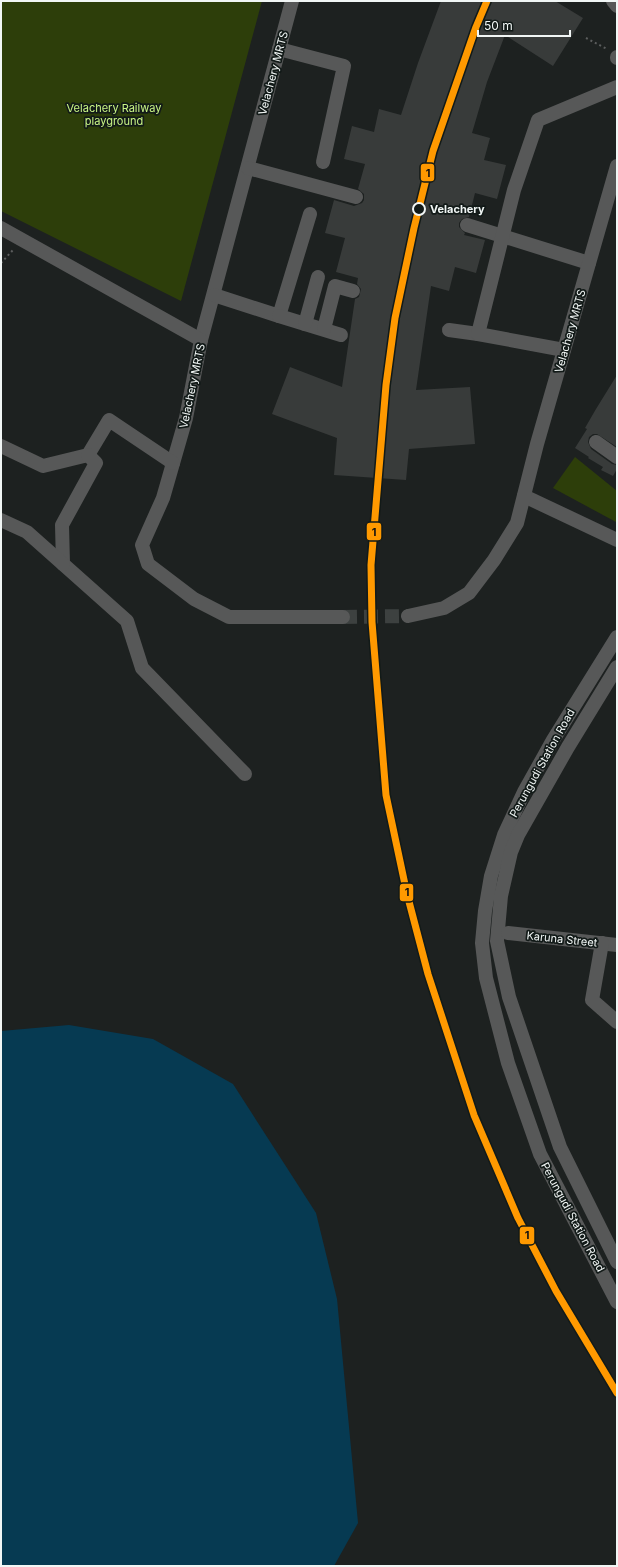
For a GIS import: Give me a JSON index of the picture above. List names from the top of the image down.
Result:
{
  "streets": {
    "street": ["Velachery MRTS", "Perungudi Station Road", "Karuna Street"]
  },
  "parks": ["Velachery Railway playground"],
  "places": ["Velachery"],
  "lines": ["transit line 1"],
  "scale_bar": "50 m"
}
